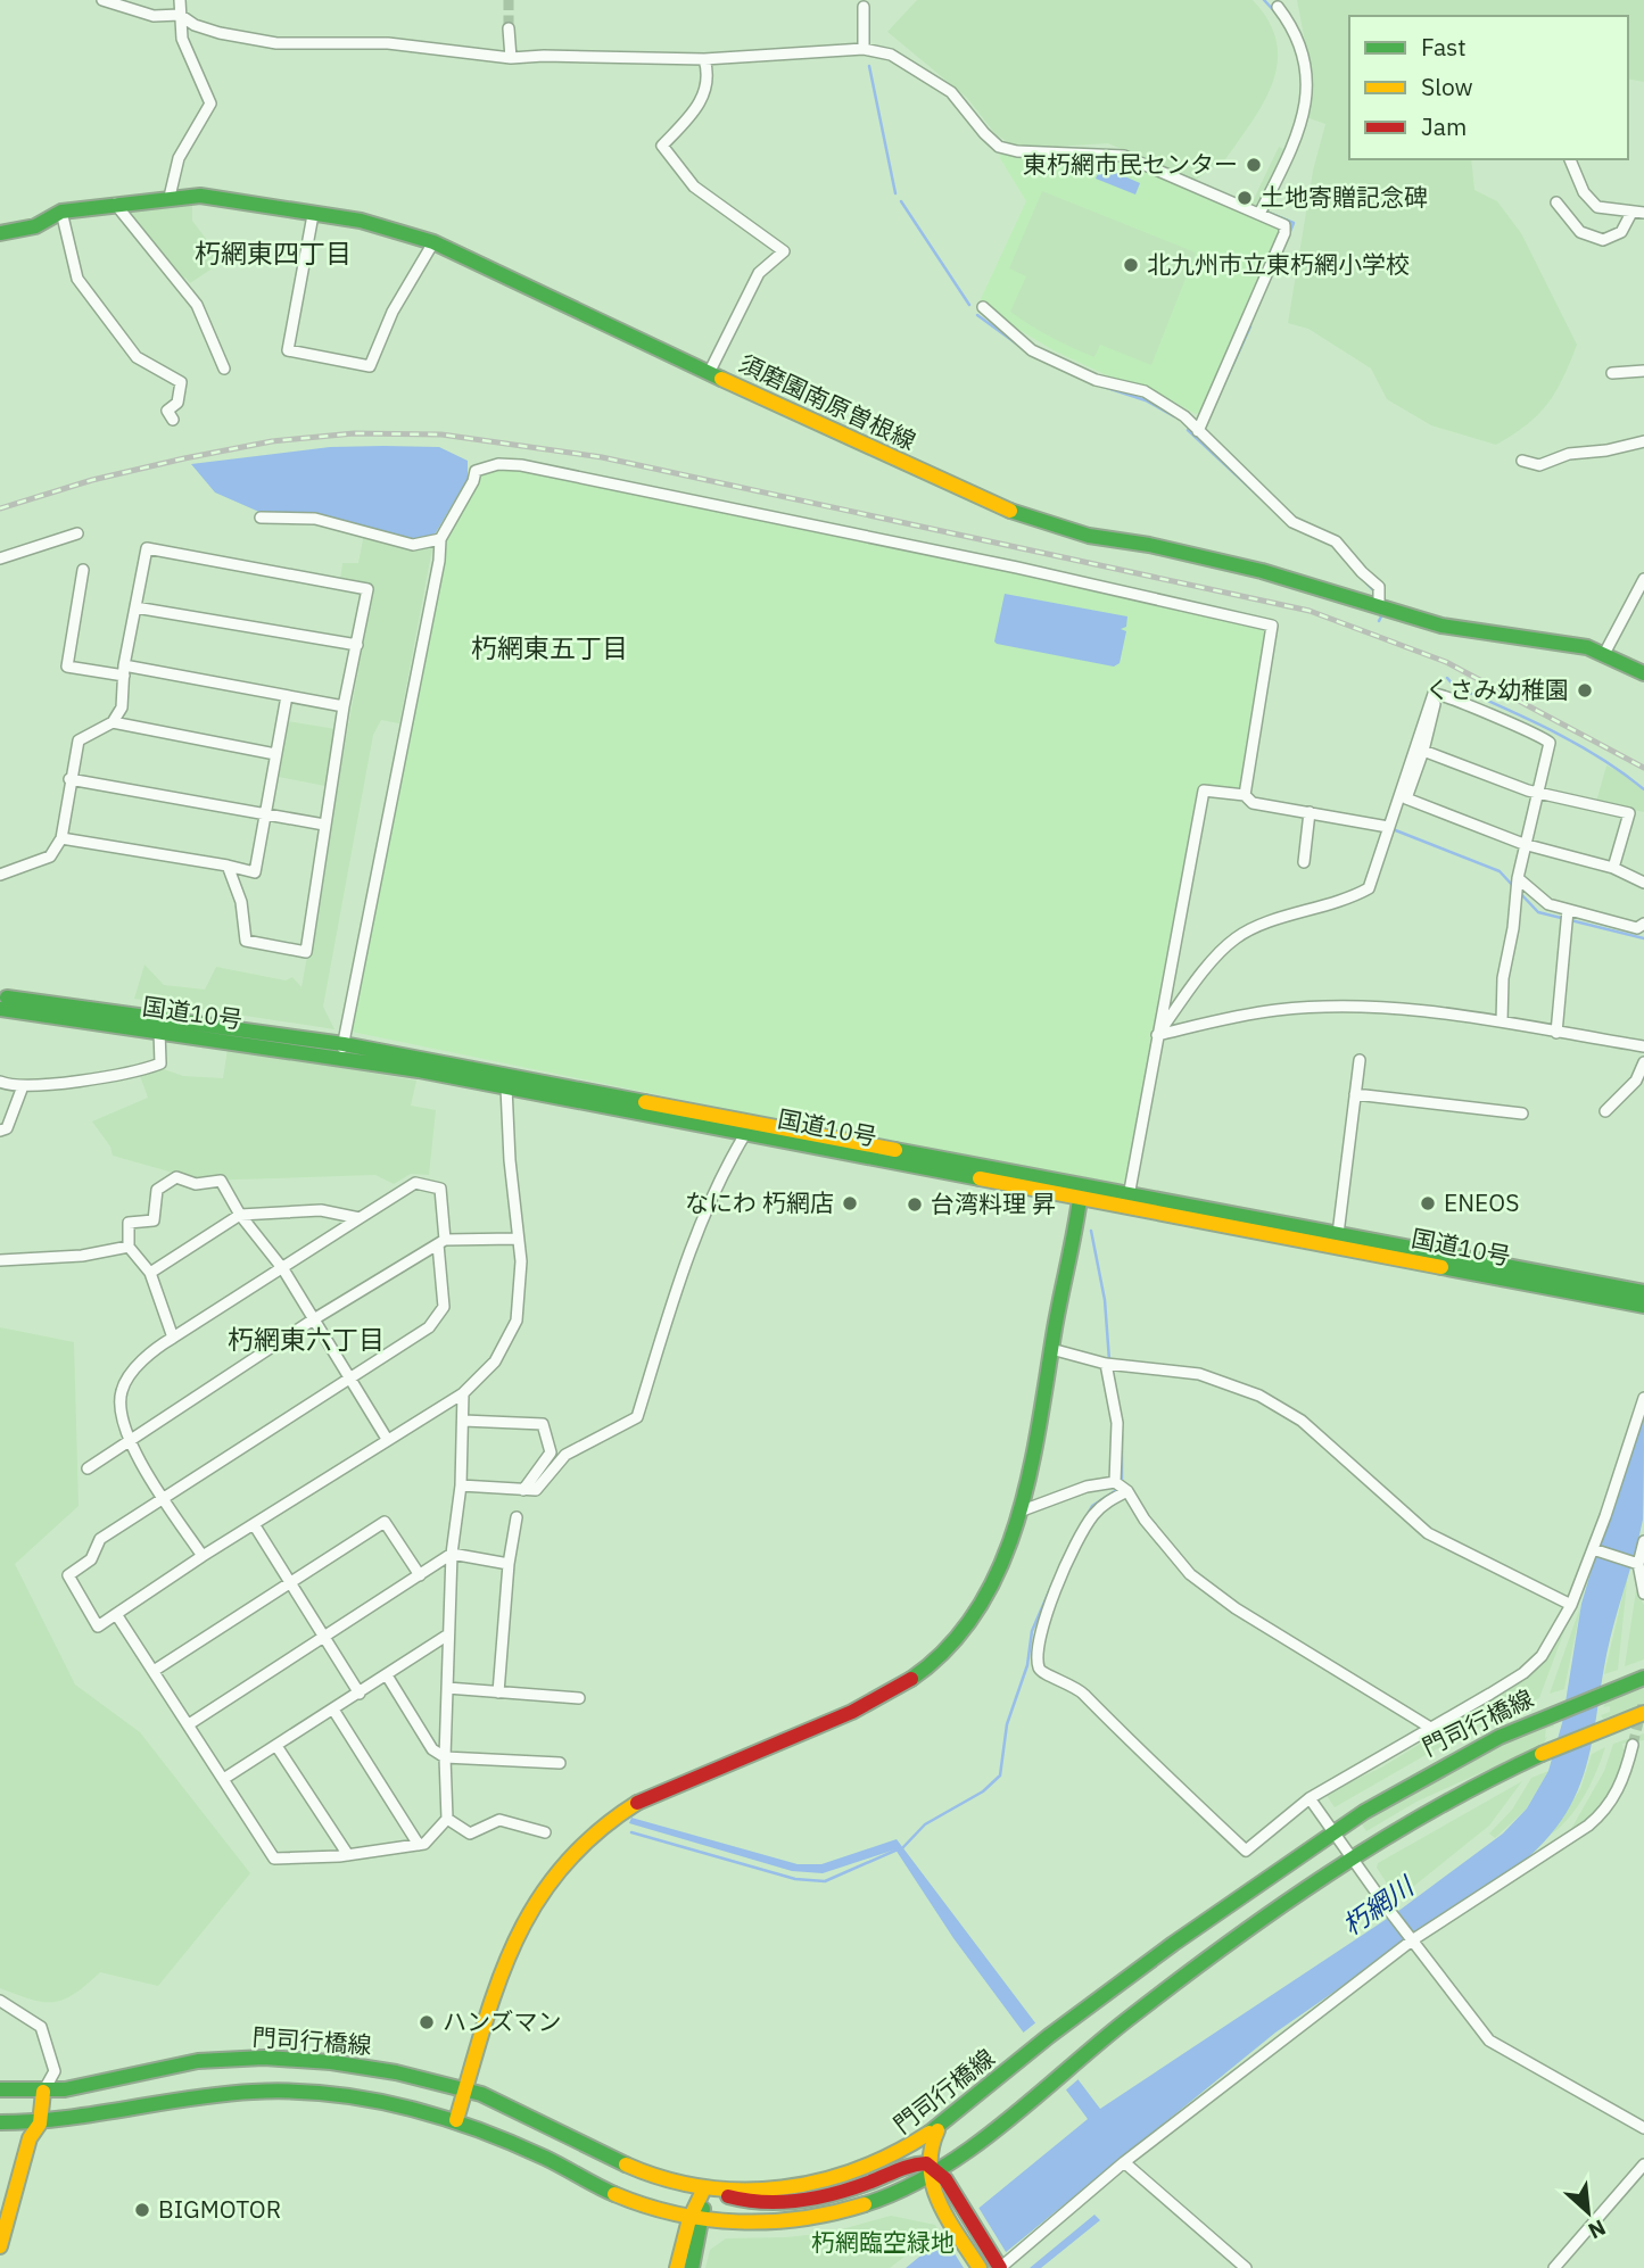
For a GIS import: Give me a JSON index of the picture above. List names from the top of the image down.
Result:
{
  "streets": {
    "main road": ["須磨園南原曽根線", "国道10号", "門司行橋線"]
  },
  "districts": ["朽網東四丁目", "朽網東五丁目", "朽網東六丁目"],
  "water": ["朽網川"],
  "parks": ["朽網臨空緑地"],
  "places": [
    "東朽網市民センター",
    "土地寄贈記念碑",
    "北九州市立東朽網小学校",
    "くさみ幼稚園",
    "なにわ 朽網店",
    "ENEOS",
    "台湾料理 昇",
    "ハンズマン",
    "BIGMOTOR"
  ],
  "legend": ["Fast", "Slow", "Jam"],
  "north": "bottom right"
}
